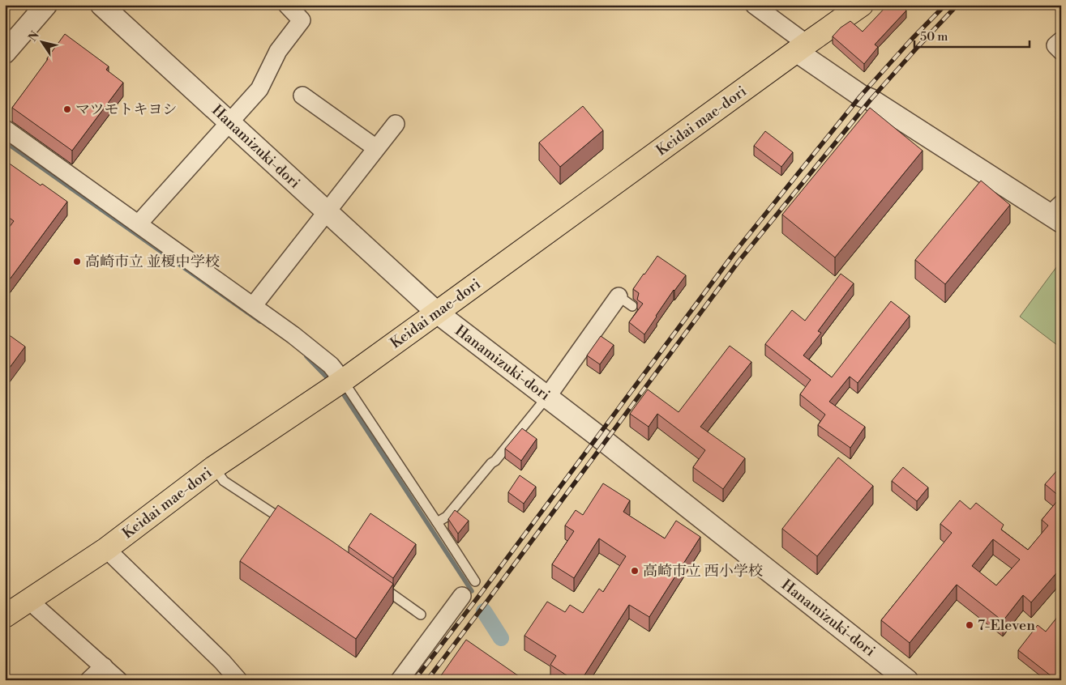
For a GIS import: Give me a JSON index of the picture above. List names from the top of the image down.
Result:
{
  "streets": {
    "main road": ["Keidai mae-dori"],
    "street": ["Hanamizuki-dori"]
  },
  "crossings": [
    ["Keidai mae-dori", "Hanamizuki-dori"]
  ],
  "places": [
    "マツモトキヨシ",
    "高崎市立 並榎中学校",
    "高崎市立 西小学校",
    "7-Eleven"
  ],
  "scale_bar": "50 m",
  "north": "top left"
}
